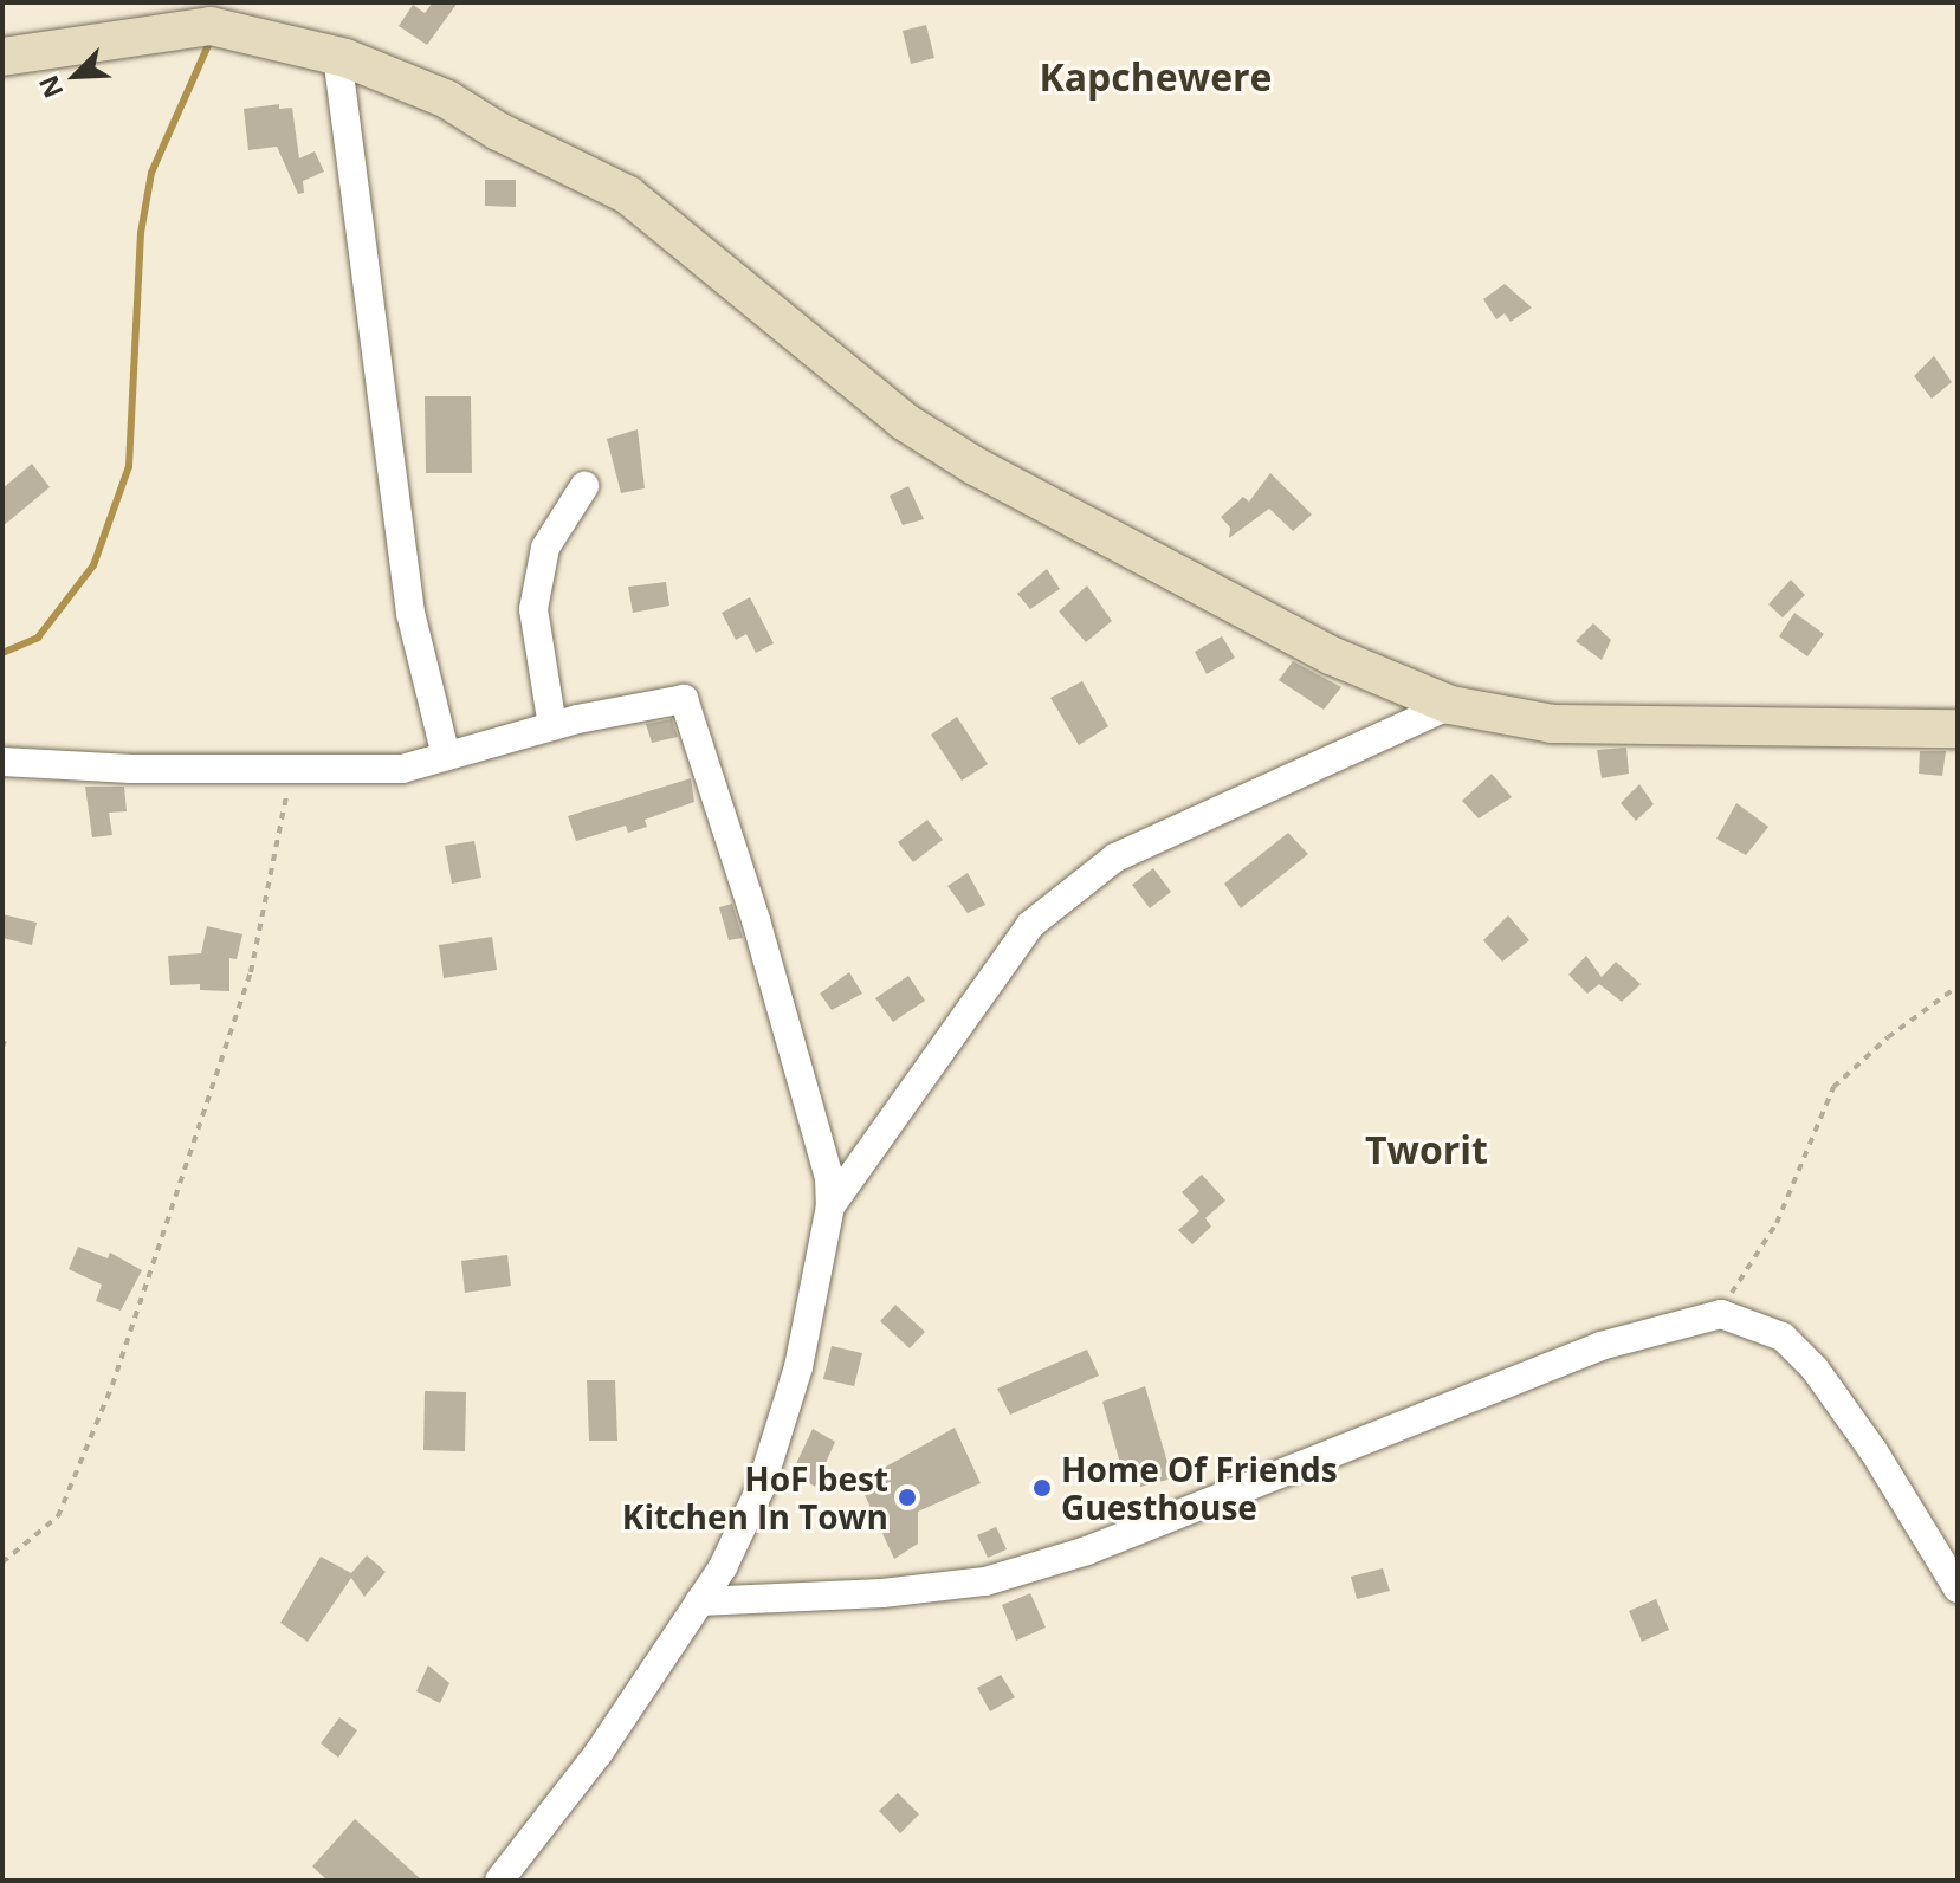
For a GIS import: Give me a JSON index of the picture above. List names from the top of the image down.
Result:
{
  "districts": ["Kapchewere", "Tworit"],
  "places": ["Home Of Friends Guesthouse", "HoF best Kitchen In Town"],
  "north": "bottom left"
}
